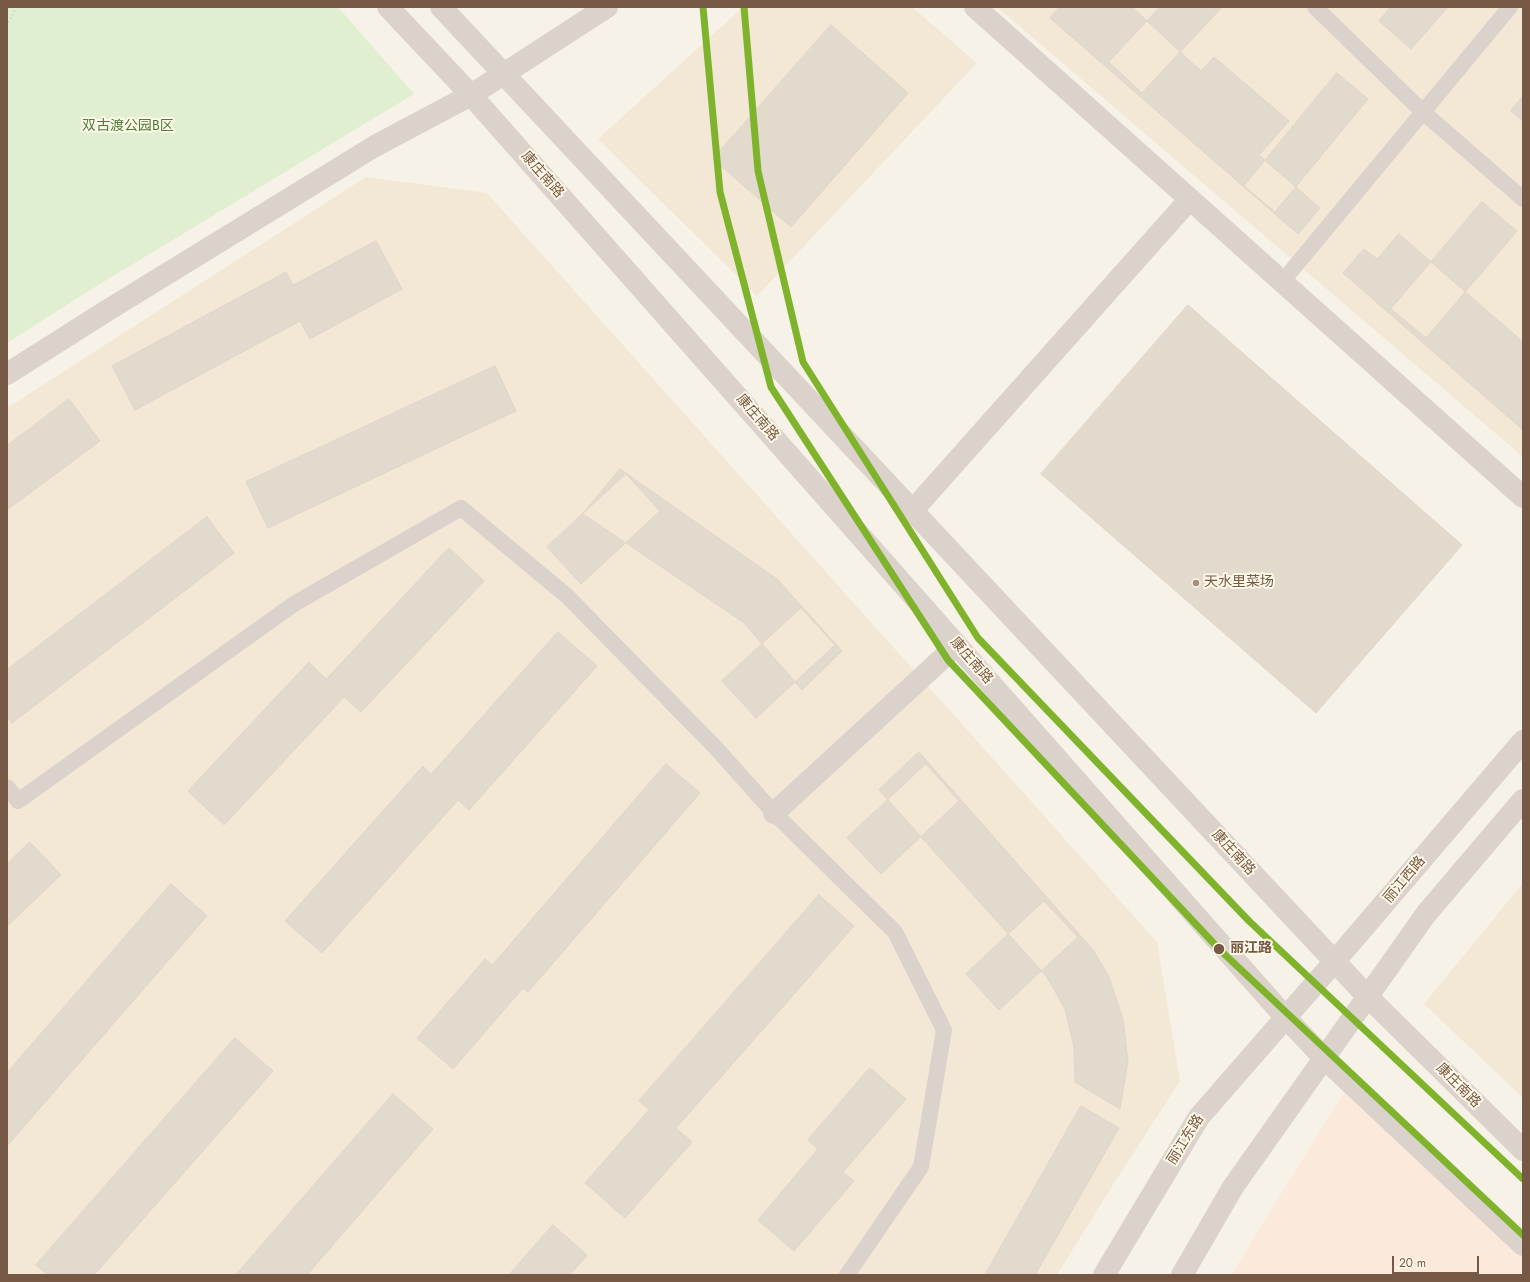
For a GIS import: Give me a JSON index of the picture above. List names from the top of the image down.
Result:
{
  "streets": {
    "main road": ["康庄南路", "丽江西路", "丽江东路"]
  },
  "crossings": [
    ["康庄南路", "丽江西路"],
    ["康庄南路", "丽江东路"],
    ["丽江西路", "丽江东路"]
  ],
  "parks": ["双古渡公园B区"],
  "places": ["天水里菜场", "丽江路"],
  "scale_bar": "20 m"
}
